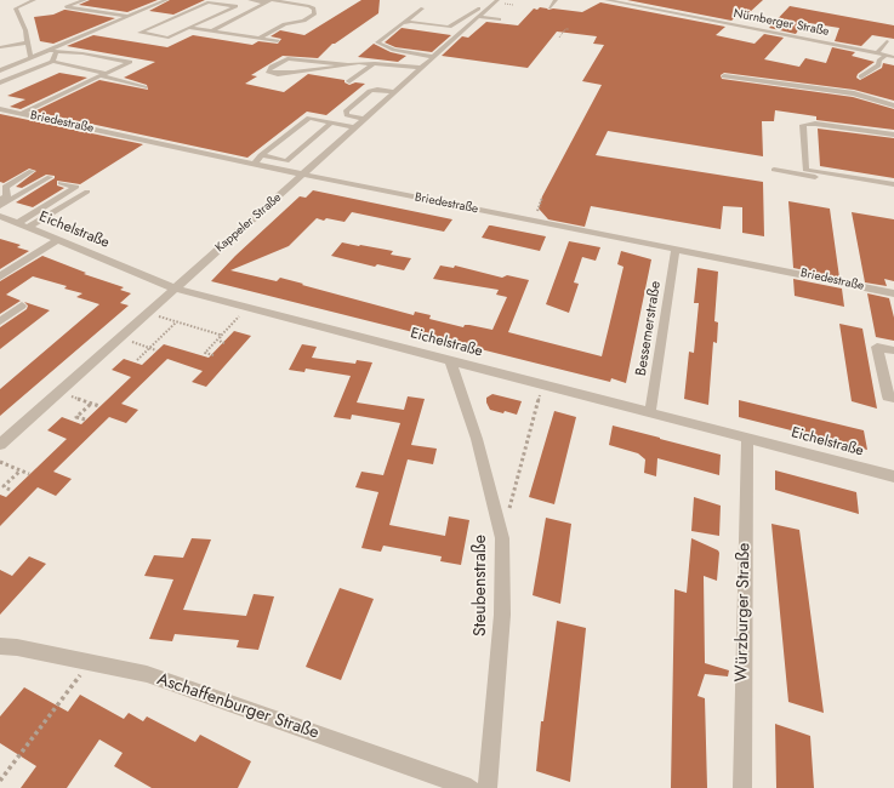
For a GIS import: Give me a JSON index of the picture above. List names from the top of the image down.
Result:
{
  "streets": {
    "street": [
      "Nürnberger Straße",
      "Briedestraße",
      "Kappeler Straße",
      "Eichelstraße",
      "Bessemerstraße",
      "Steubenstraße",
      "Würzburger Straße",
      "Aschaffenburger Straße"
    ]
  },
  "crossings": [
    ["Briedestraße", "Kappeler Straße"],
    ["Briedestraße", "Bessemerstraße"],
    ["Kappeler Straße", "Eichelstraße"],
    ["Eichelstraße", "Bessemerstraße"],
    ["Eichelstraße", "Steubenstraße"],
    ["Eichelstraße", "Würzburger Straße"]
  ]
}
